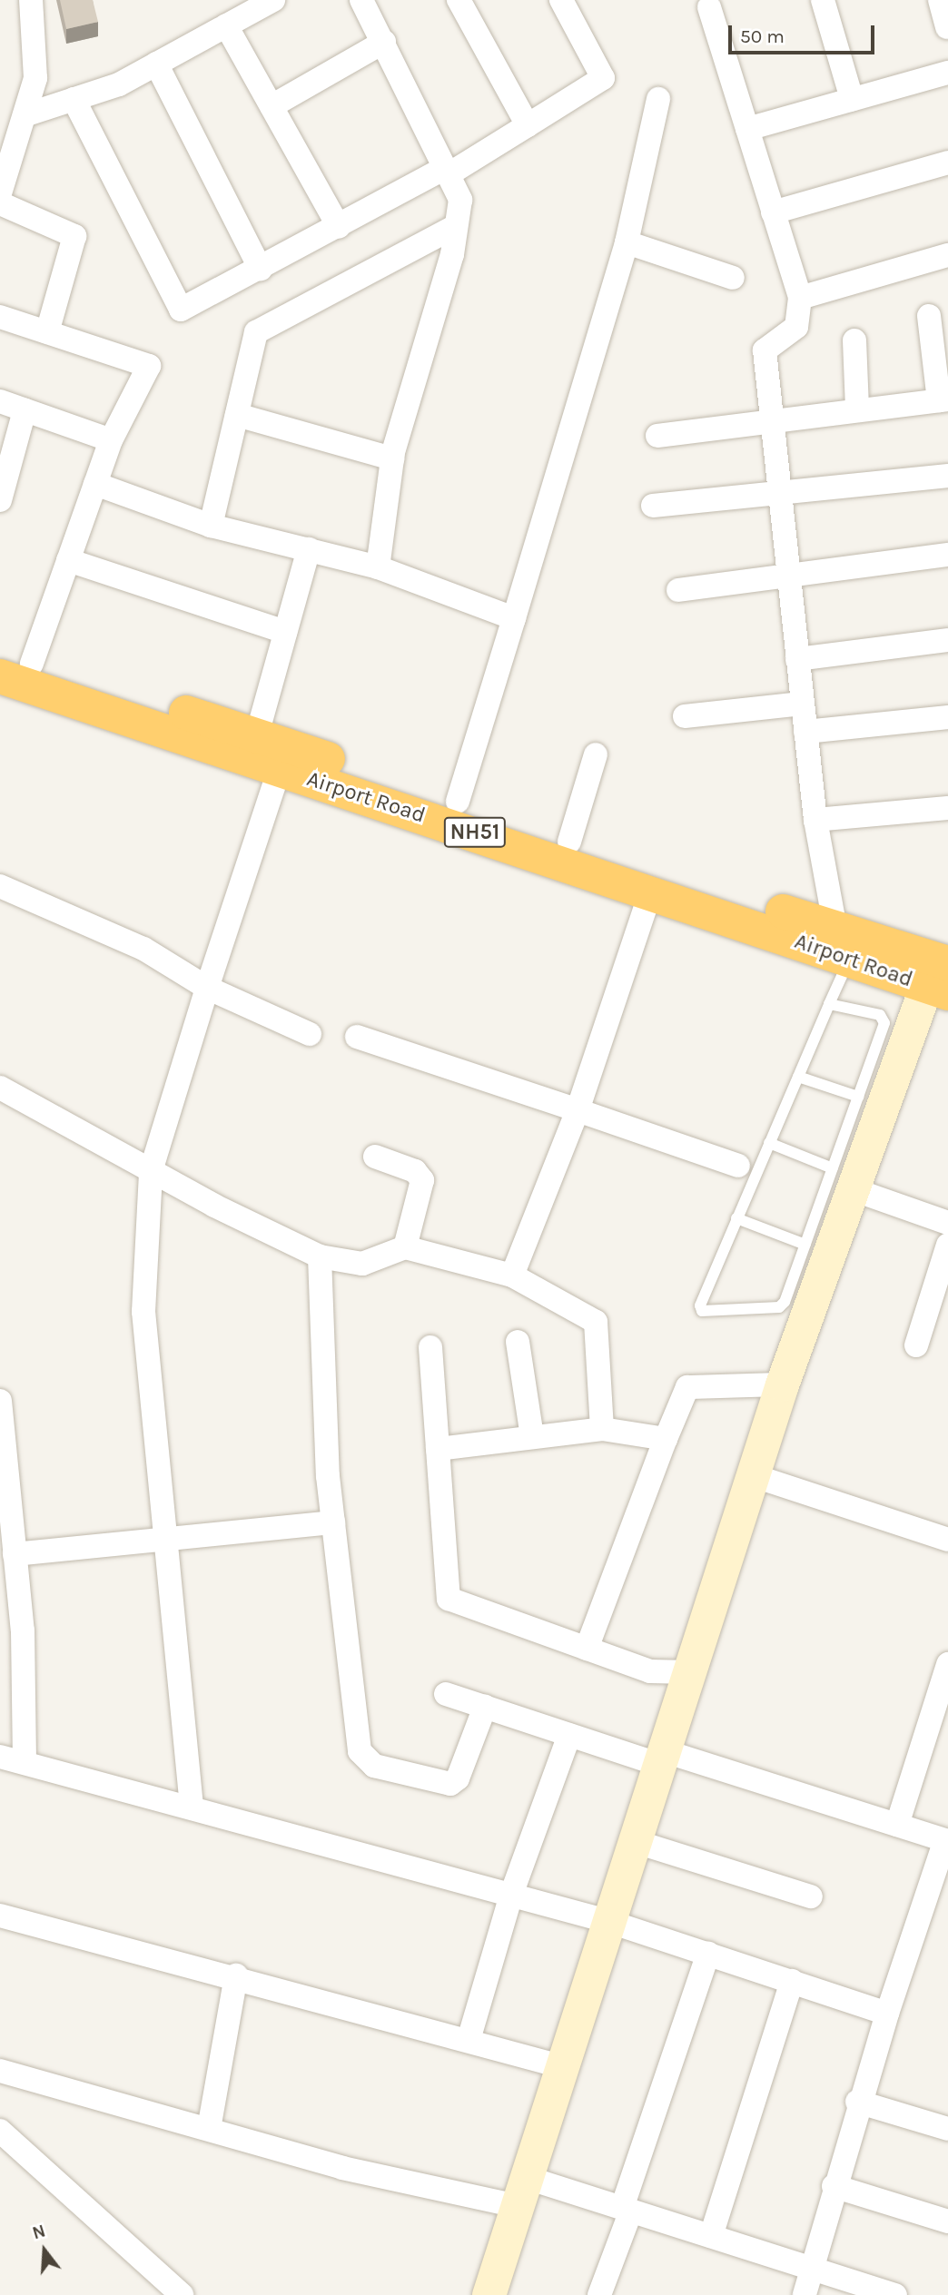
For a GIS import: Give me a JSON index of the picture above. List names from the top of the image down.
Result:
{
  "streets": {
    "highway": ["Airport Road", "NH51"]
  },
  "scale_bar": "50 m",
  "north": "top"
}
